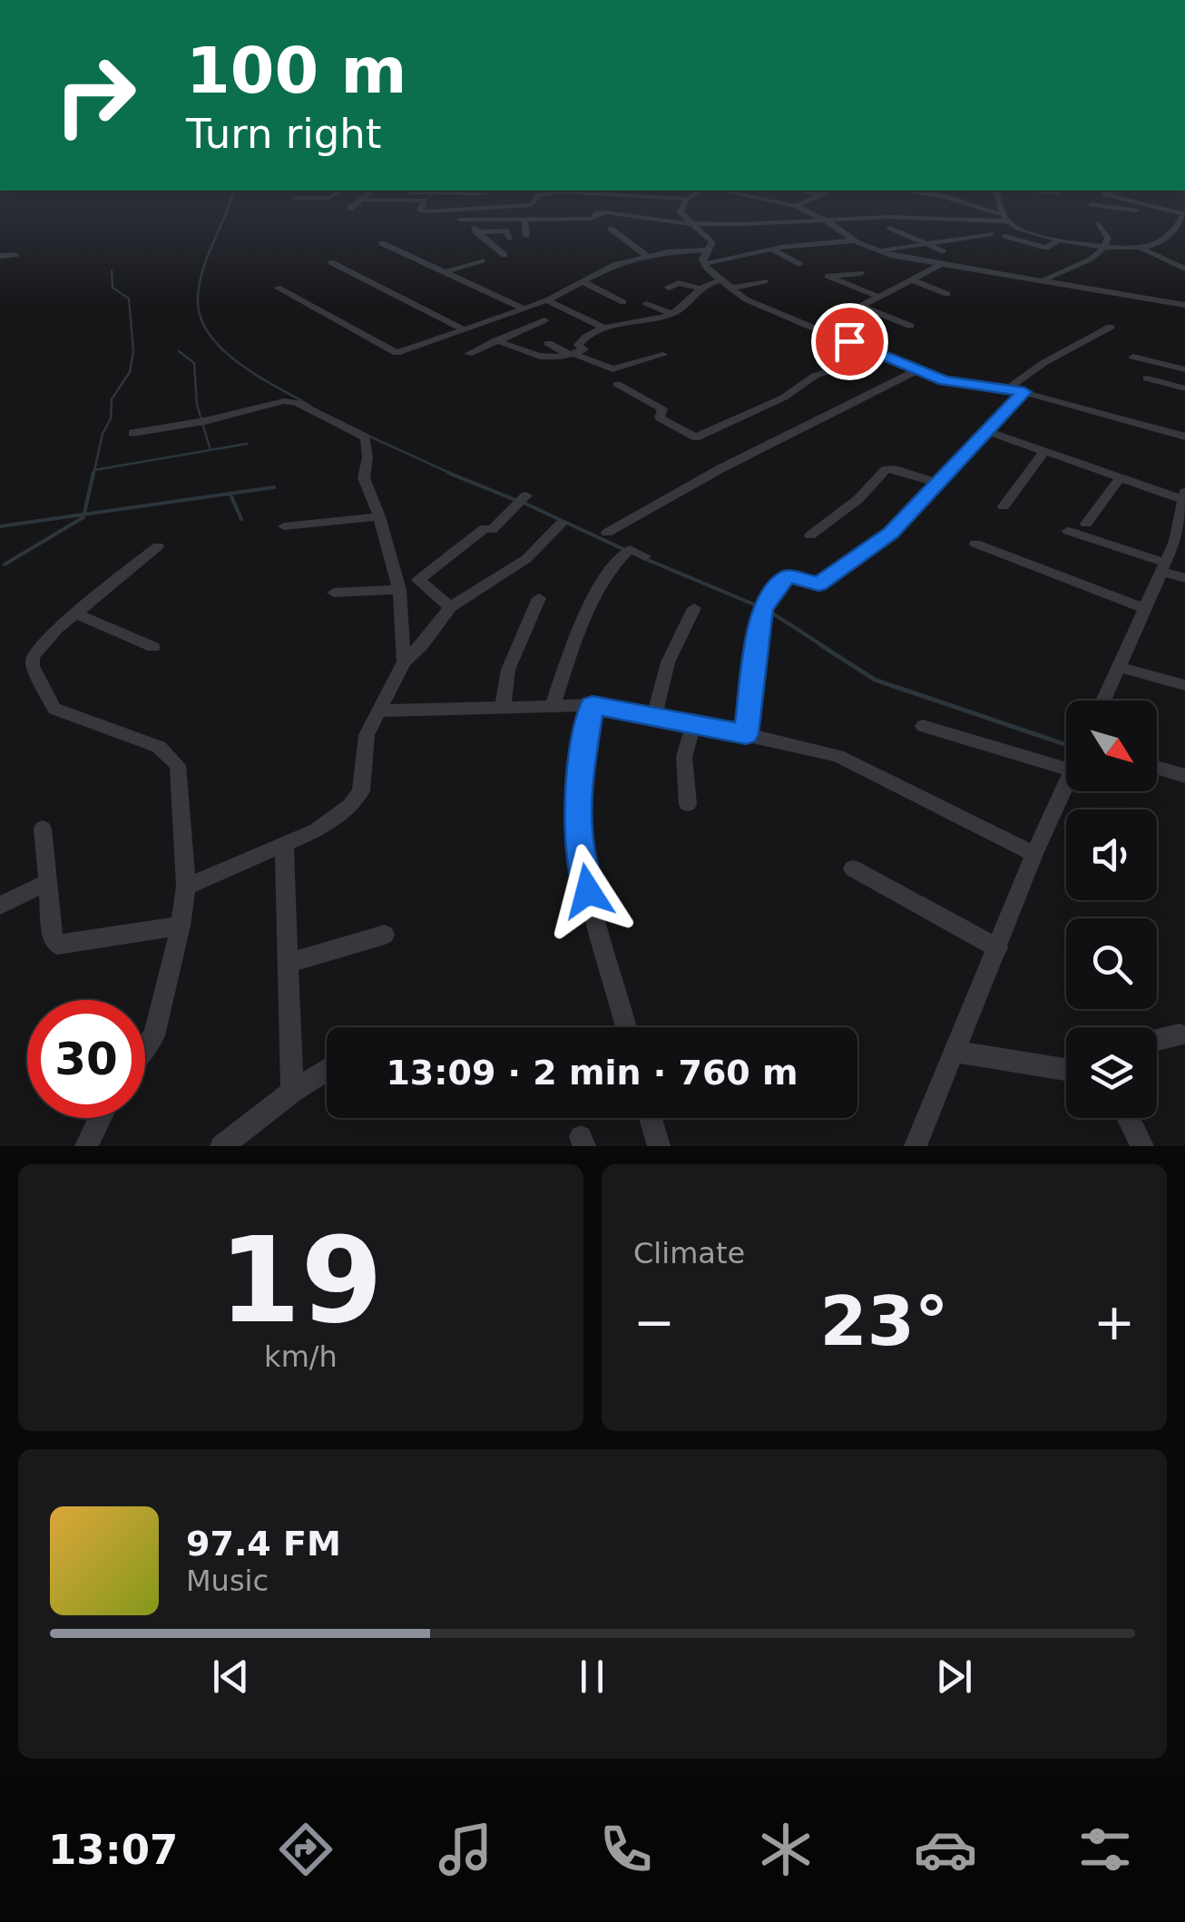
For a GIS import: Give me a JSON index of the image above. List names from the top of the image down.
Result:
{
  "north": "bottom right",
  "page": {
    "turn": ["100 m", "Turn right"],
    "limit": "30",
    "trip": "13:09 · 2 min · 760 m",
    "tile": [
      ["19", "km/h"],
      "Climate"
    ],
    "heat": ["−", "23°", "+"],
    "song": ["97.4 FM", "Music"],
    "tabs": "13:07"
  }
}
